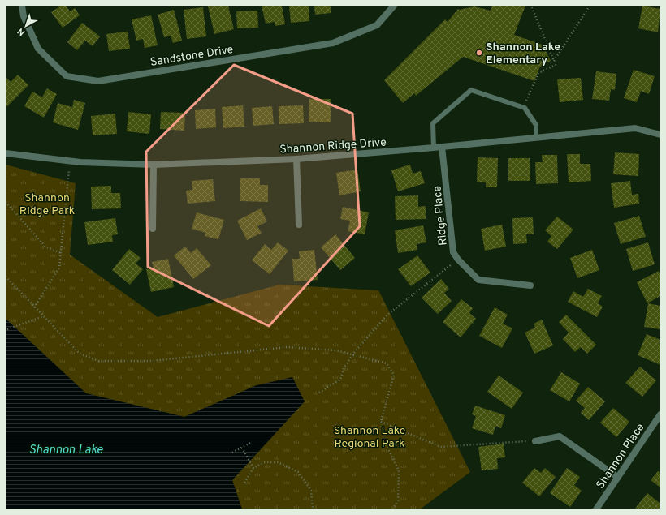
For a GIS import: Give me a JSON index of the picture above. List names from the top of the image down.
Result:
{
  "streets": {
    "street": [
      "Sandstone Drive",
      "Shannon Ridge Drive",
      "Ridge Place",
      "Shannon Place"
    ]
  },
  "crossings": [
    ["Shannon Ridge Drive", "Ridge Place"]
  ],
  "water": ["Shannon Lake"],
  "parks": ["Shannon Ridge Park", "Shannon Lake Regional Park"],
  "places": ["Shannon Lake Elementary"],
  "north": "bottom left"
}
